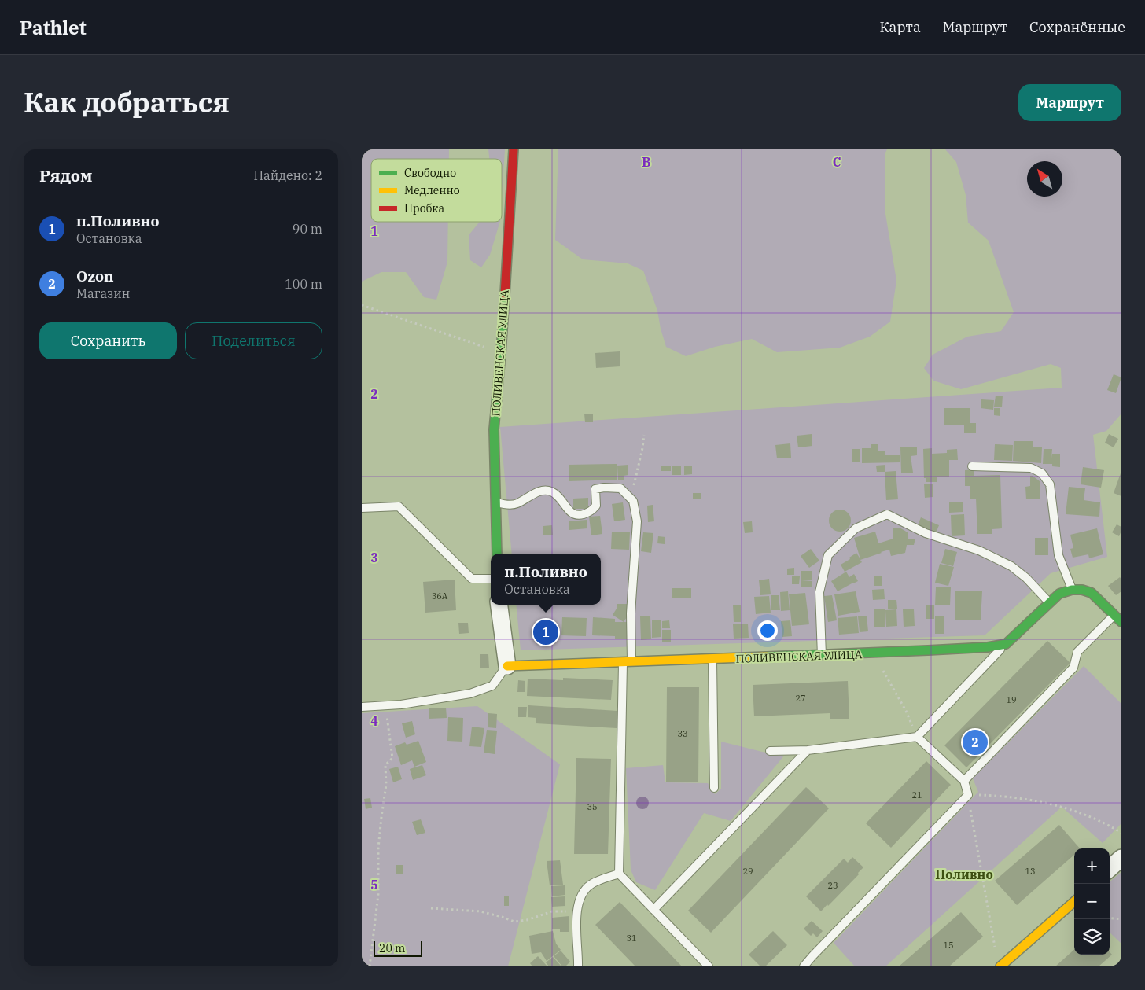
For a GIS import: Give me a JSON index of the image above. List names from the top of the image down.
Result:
{
  "streets": {
    "street": ["ПОЛИВЕНСКАЯ УЛИЦА"]
  },
  "districts": ["Поливно"],
  "house_numbers": [
    "36А",
    "27",
    "19",
    "33",
    "21",
    "35",
    "29",
    "13",
    "23",
    "31",
    "15"
  ],
  "legend": ["Свободно", "Медленно", "Пробка"],
  "scale_bar": "20 m",
  "north": "top left",
  "page": {
    "header": "Pathlet",
    "nav": ["Карта", "Маршрут", "Сохранённые"],
    "title": "Как добраться",
    "buttons": [
      "Маршрут",
      ["Сохранить", "Поделиться"]
    ],
    "heading": ["Рядом", "Найдено: 2"],
    "list": [
      {
        "mark": "1",
        "name": "п.Поливно",
        "note": "Остановка",
        "value": "90 m"
      },
      {
        "mark": "2",
        "name": "Ozon",
        "note": "Магазин",
        "value": "100 m"
      }
    ],
    "popup": ["п.Поливно", "Остановка"],
    "pins": ["1", "2"],
    "map_buttons": ["+", "−"],
    "scale": "20 m"
  },
  "grid": {
    "columns": ["B", "C"],
    "rows": [
      "1",
      "2",
      "3",
      "4",
      "5"
    ]
  }
}
